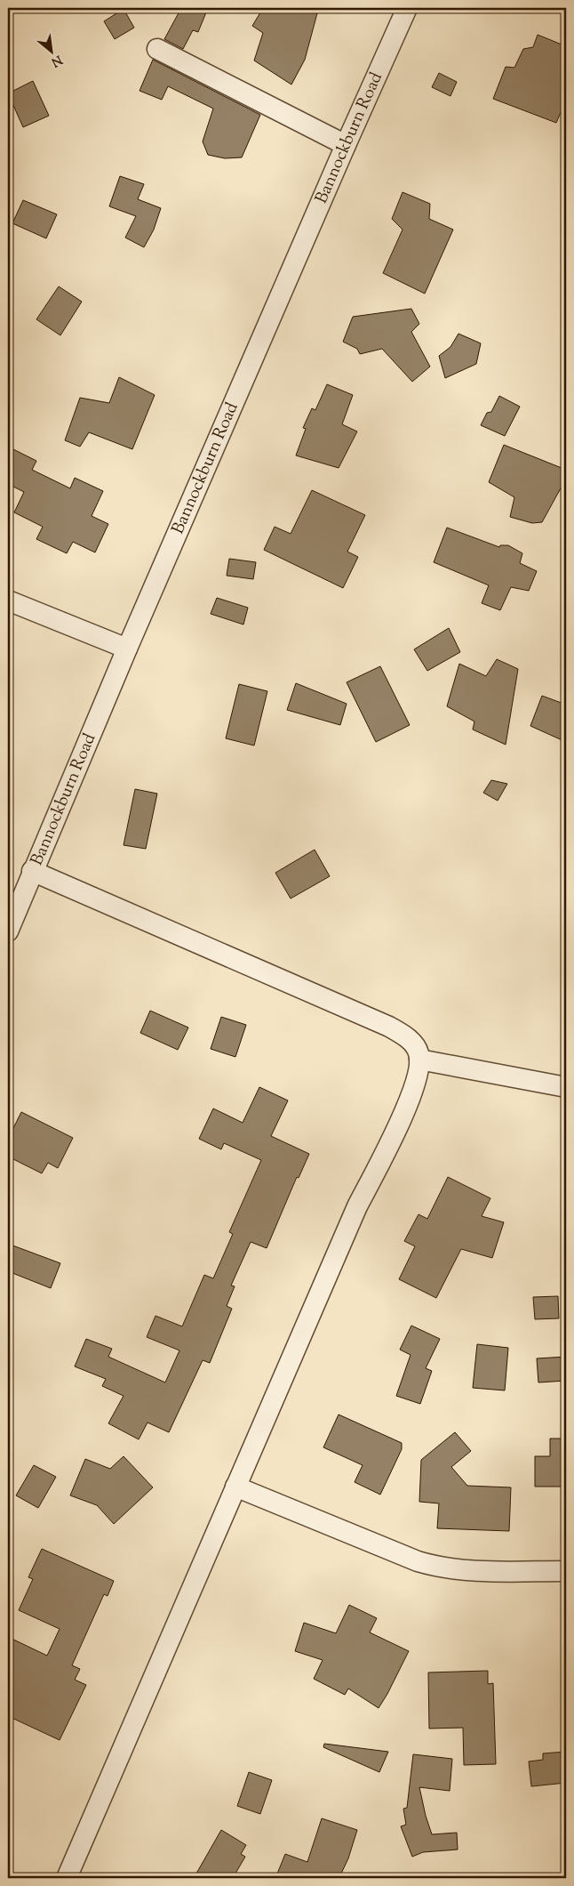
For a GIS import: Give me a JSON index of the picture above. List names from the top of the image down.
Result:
{
  "streets": {
    "street": ["Bannockburn Road"]
  },
  "north": "bottom right"
}
